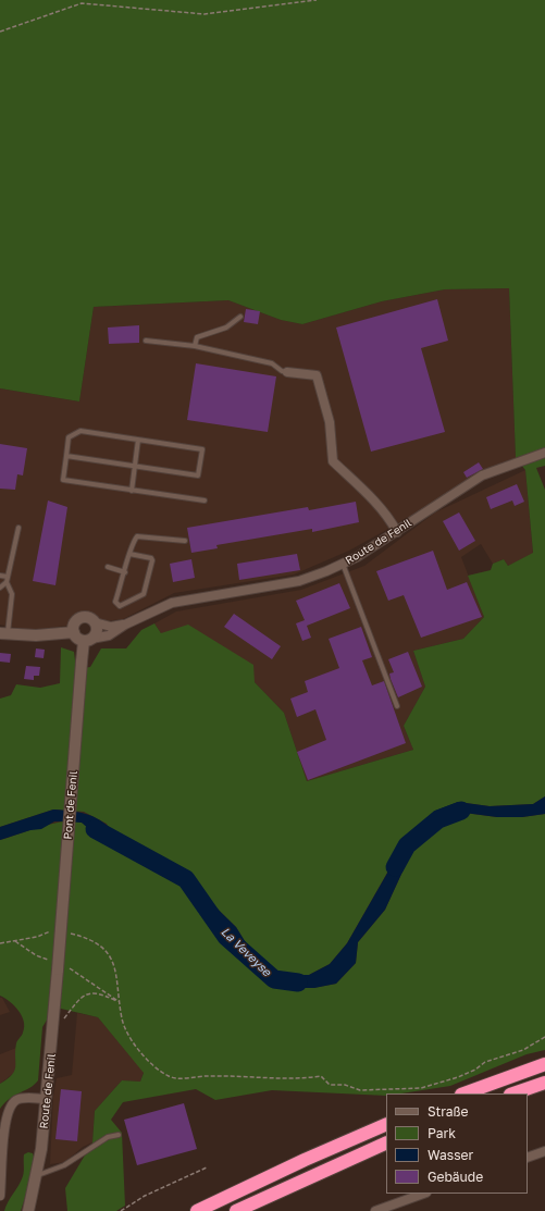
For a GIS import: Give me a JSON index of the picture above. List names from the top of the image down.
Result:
{
  "streets": {
    "street": ["Route de Fenil", "Pont de Fenil"]
  },
  "crossings": [
    ["Route de Fenil", "Pont de Fenil"]
  ],
  "water": ["La Veveyse"],
  "legend": [
    "Straße",
    "Park",
    "Wasser",
    "Gebäude"
  ]
}
